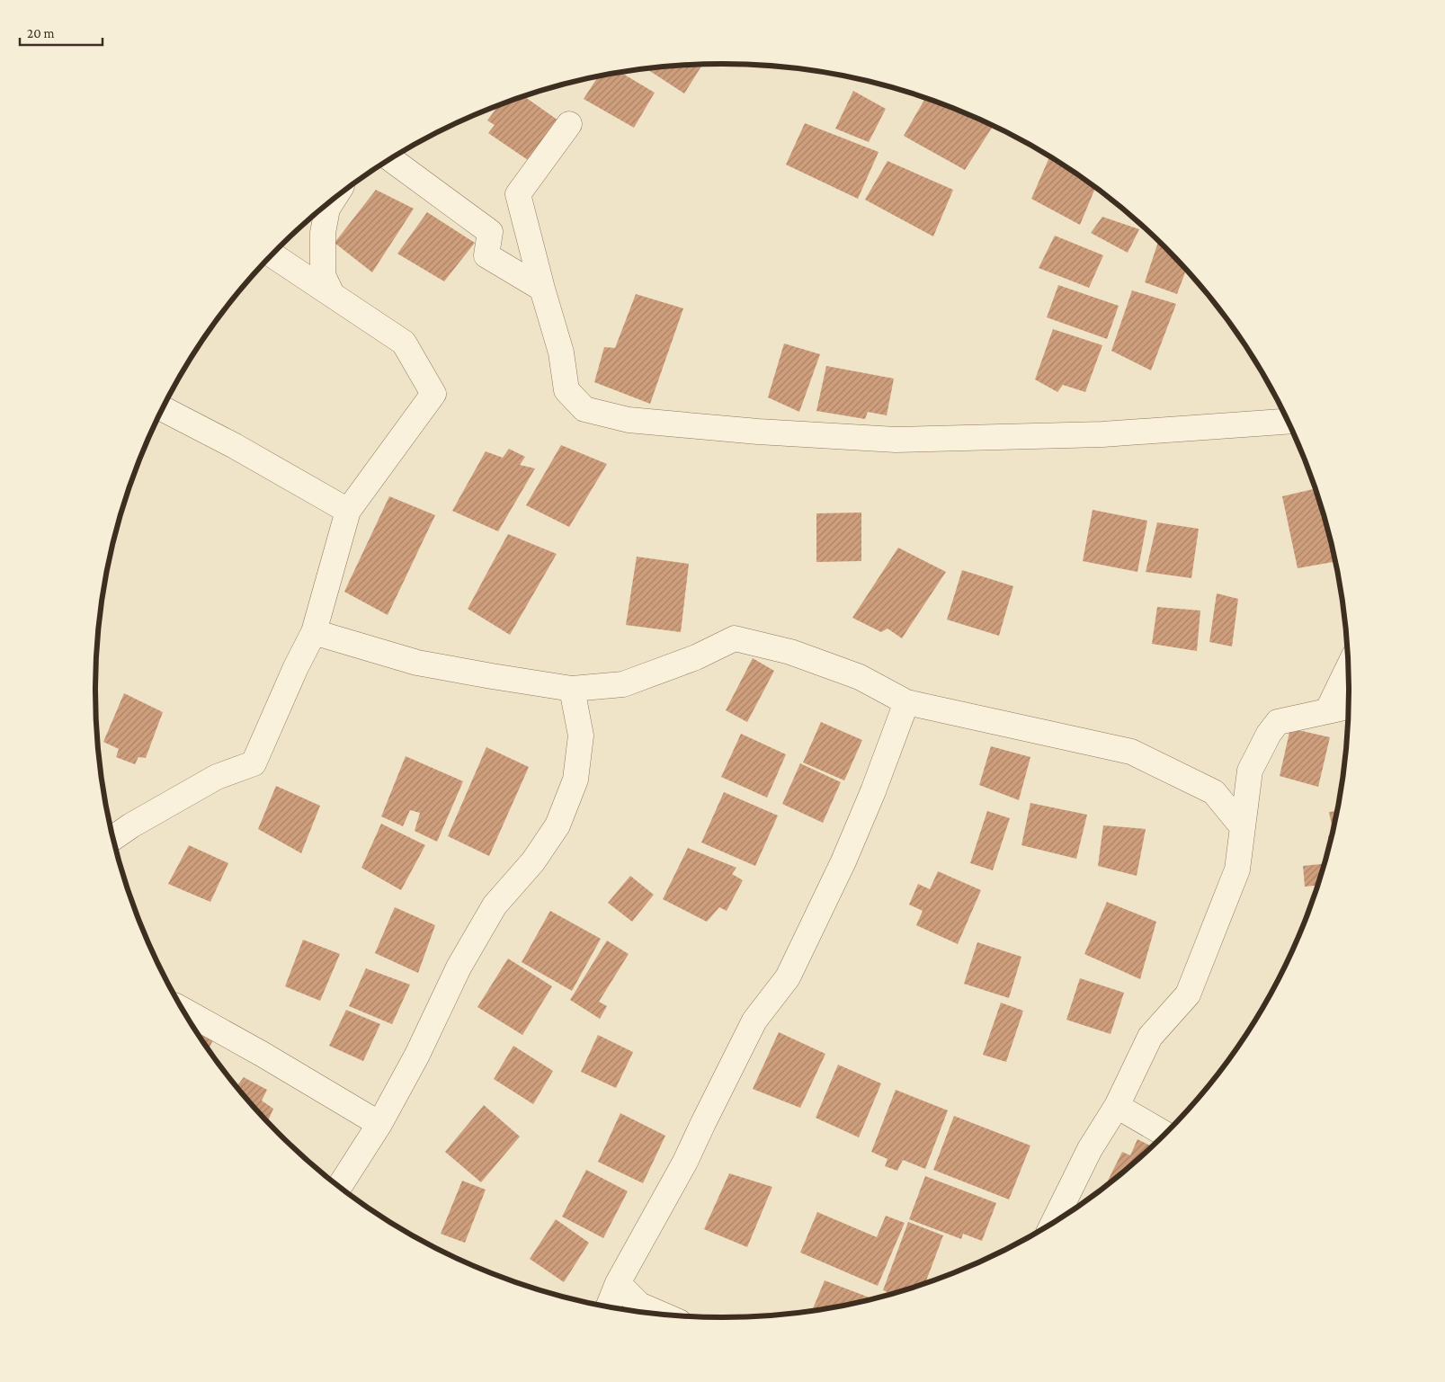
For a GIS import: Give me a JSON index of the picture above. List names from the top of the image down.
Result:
{
  "scale_bar": "20 m"
}
